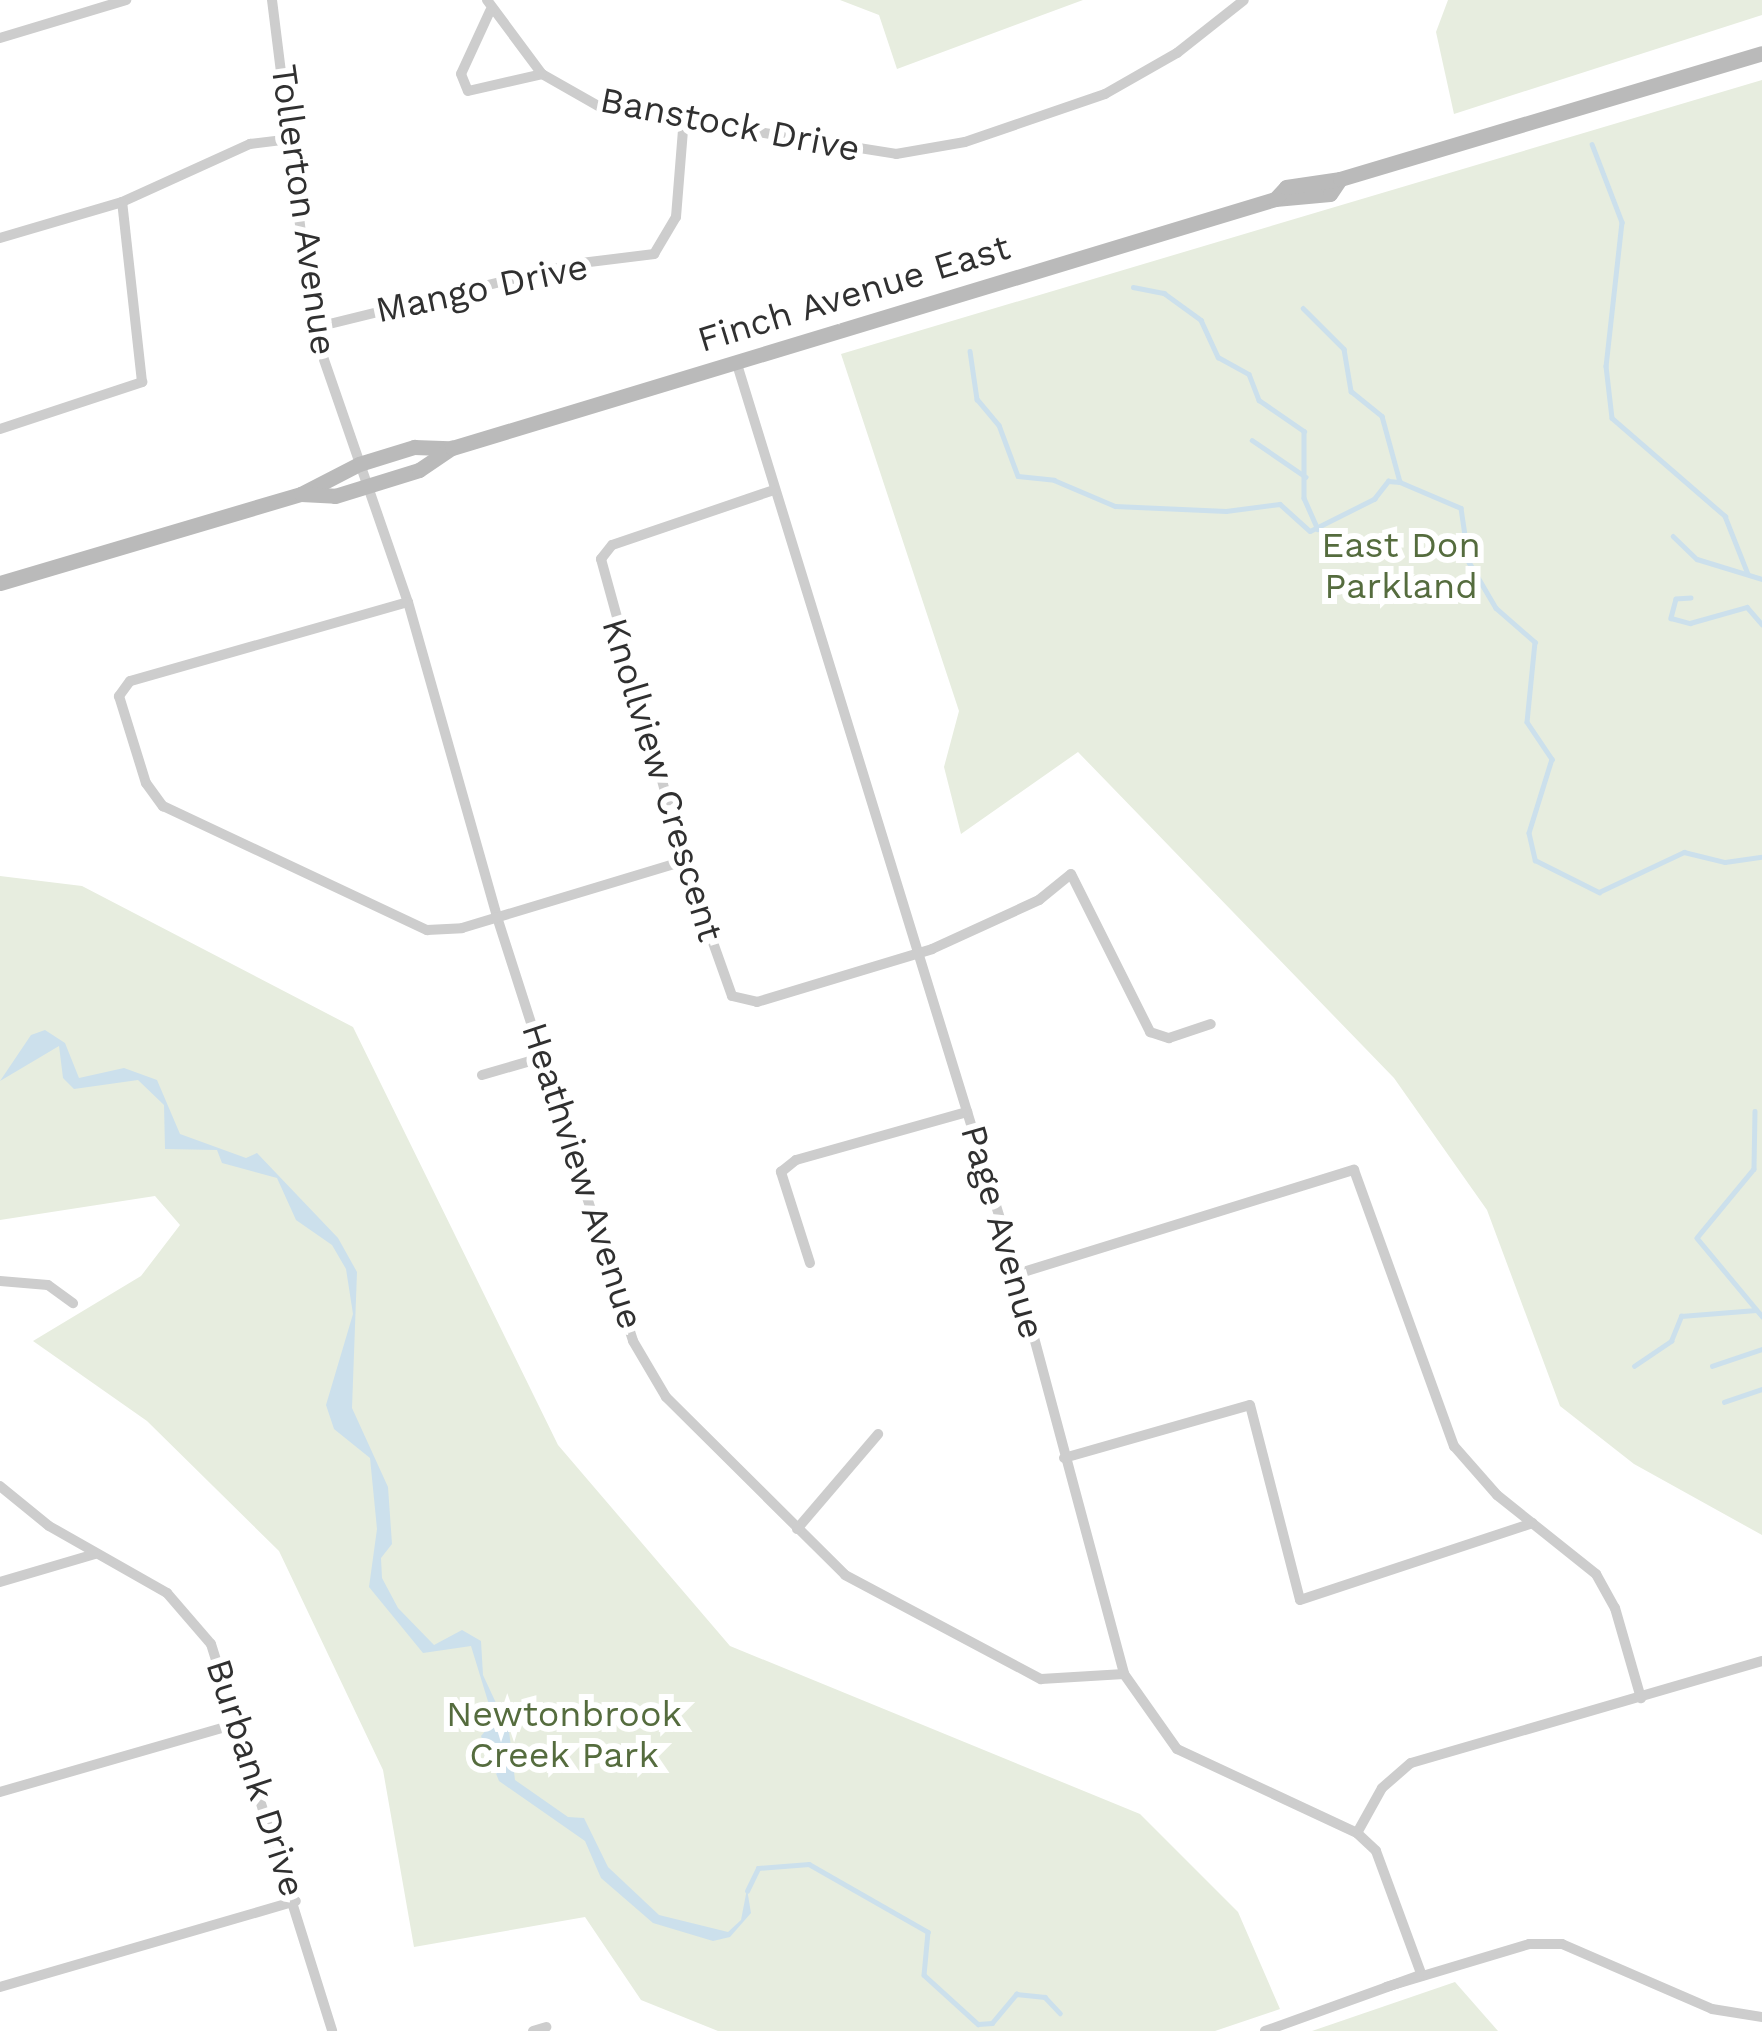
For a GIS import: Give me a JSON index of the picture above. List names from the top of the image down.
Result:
{
  "streets": {
    "main road": ["Finch Avenue East"],
    "street": [
      "Banstock Drive",
      "Tollerton Avenue",
      "Mango Drive",
      "Knollview Crescent",
      "Heathview Avenue",
      "Page Avenue",
      "Burbank Drive"
    ]
  },
  "crossings": [
    ["Banstock Drive", "Mango Drive"],
    ["Tollerton Avenue", "Mango Drive"],
    ["Tollerton Avenue", "Finch Avenue East"],
    ["Tollerton Avenue", "Heathview Avenue"],
    ["Finch Avenue East", "Heathview Avenue"],
    ["Finch Avenue East", "Page Avenue"],
    ["Knollview Crescent", "Page Avenue"],
    ["Heathview Avenue", "Page Avenue"]
  ],
  "parks": ["East Don Parkland", "Newtonbrook Creek Park"]
}
